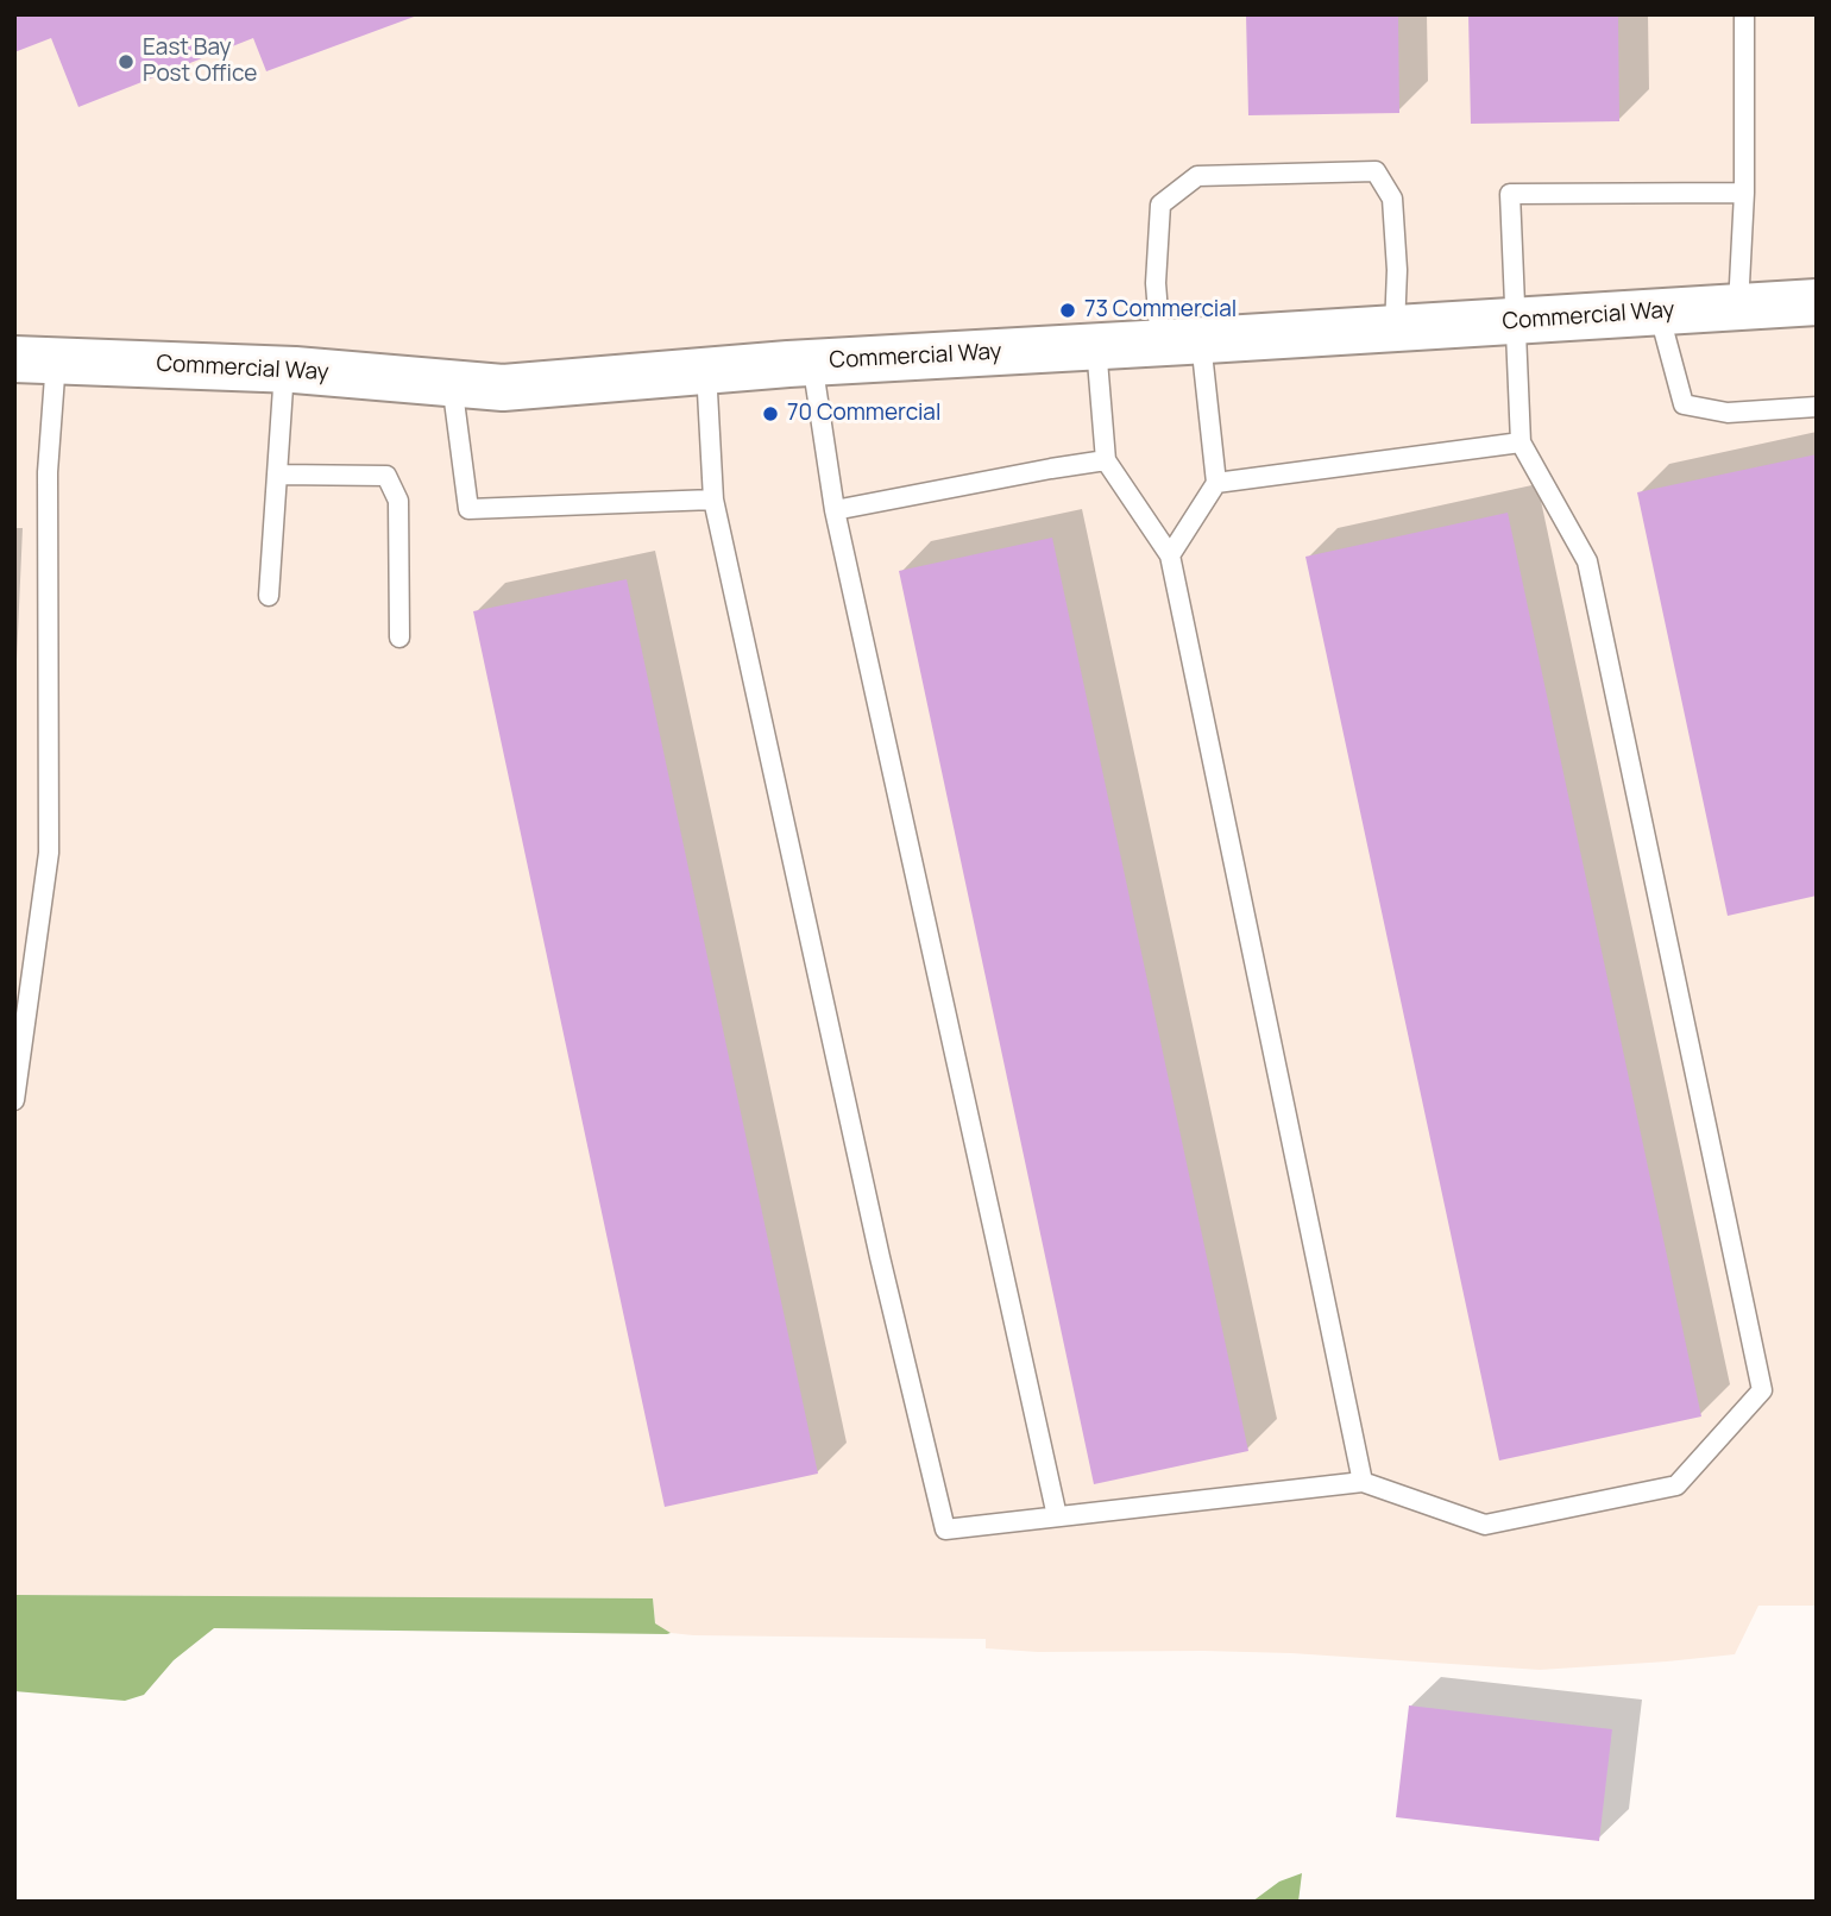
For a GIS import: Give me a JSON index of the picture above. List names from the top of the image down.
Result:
{
  "streets": {
    "street": ["Commercial Way"]
  },
  "places": ["East Bay Post Office", "73 Commercial", "70 Commercial"]
}
